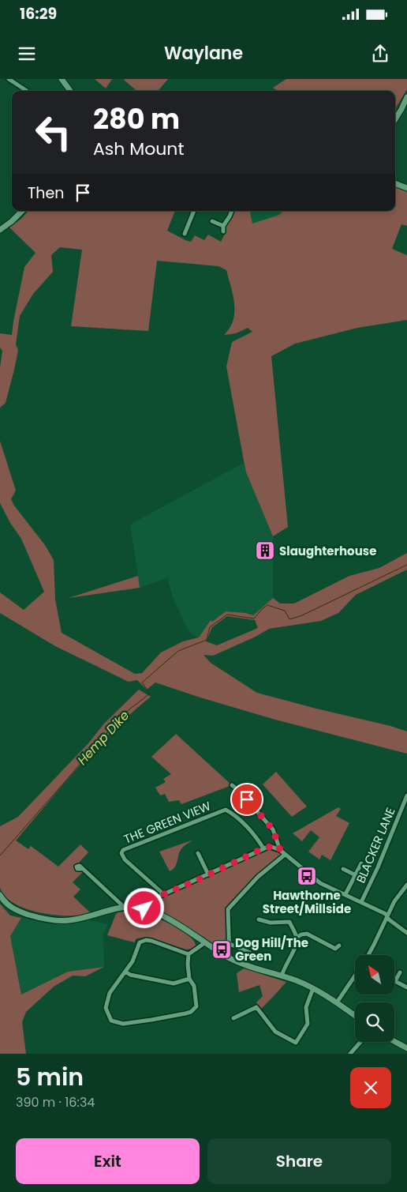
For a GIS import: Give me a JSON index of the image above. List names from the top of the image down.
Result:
{
  "streets": {
    "street": ["THE GREEN VIEW", "BLACKER LANE"]
  },
  "water": ["Hemp Dike"],
  "places": {
    "building": ["Slaughterhouse"],
    "bus stop": ["Hawthorne Street/Millside", "Dog Hill/The Green"]
  },
  "north": "top left",
  "page": {
    "status": "16:29",
    "header": "Waylane",
    "turn": ["280 m", "Ash Mount"],
    "then": "Then",
    "heading": ["5 min", "390 m · 16:34"],
    "buttons": ["Exit", "Share"]
  }
}
